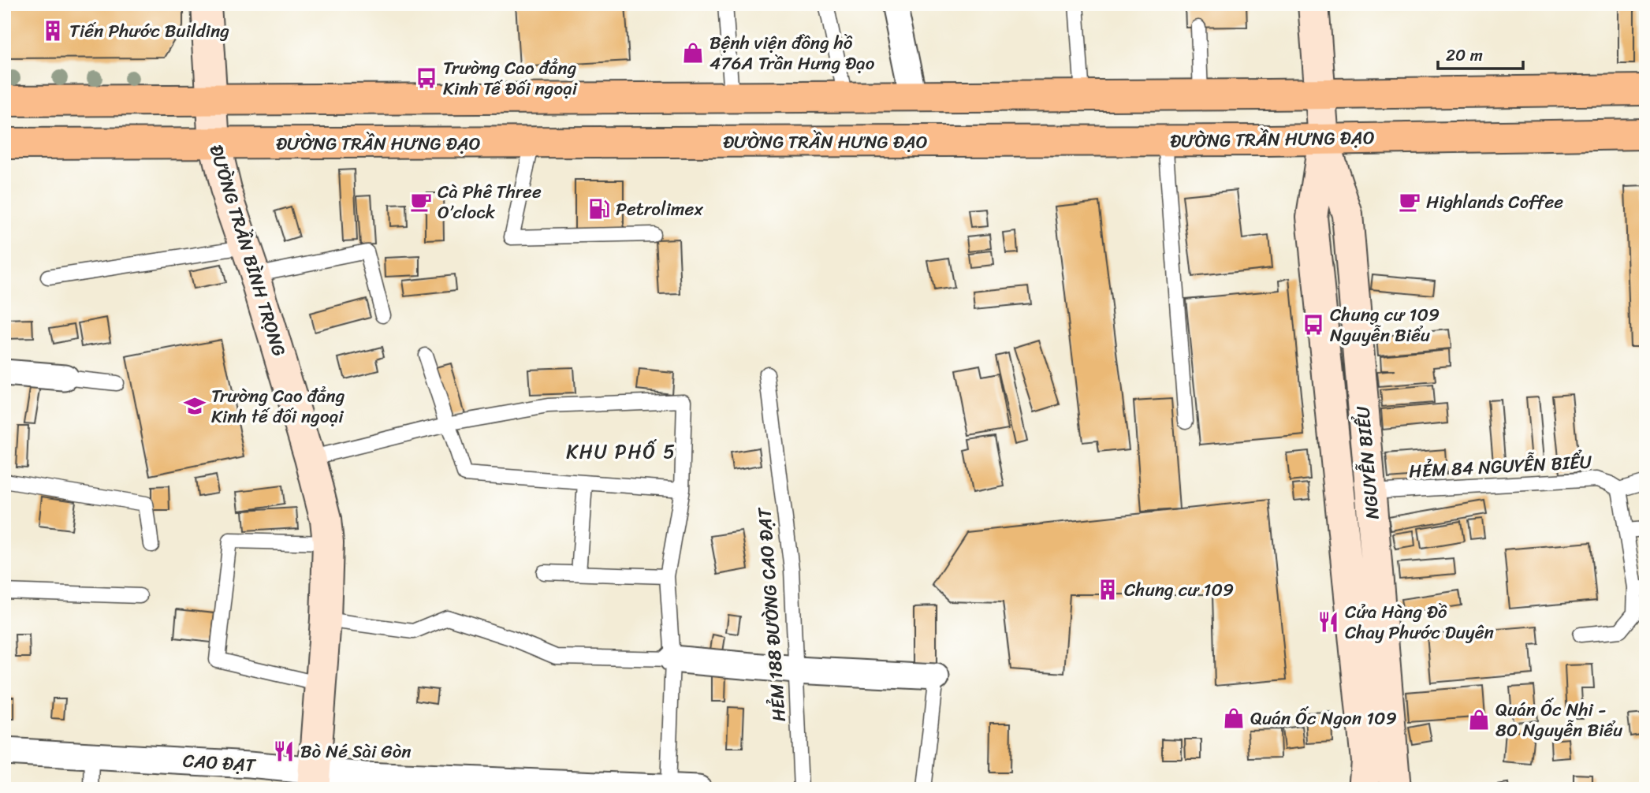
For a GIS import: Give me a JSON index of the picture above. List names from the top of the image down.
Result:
{
  "streets": {
    "main road": ["ĐƯỜNG TRẦN HƯNG ĐẠO", "ĐƯỜNG TRẦN BÌNH TRỌNG", "NGUYỄN BIỂU"],
    "street": ["CAO ĐẠT"],
    "lane": ["HẺM 84 NGUYỄN BIỂU", "HẺM 188 ĐƯỜNG CAO ĐẠT"]
  },
  "crossings": [
    ["ĐƯỜNG TRẦN HƯNG ĐẠO", "ĐƯỜNG TRẦN BÌNH TRỌNG"],
    ["ĐƯỜNG TRẦN HƯNG ĐẠO", "NGUYỄN BIỂU"],
    ["ĐƯỜNG TRẦN BÌNH TRỌNG", "CAO ĐẠT"],
    ["NGUYỄN BIỂU", "HẺM 84 NGUYỄN BIỂU"]
  ],
  "districts": ["KHU PHỐ 5"],
  "places": {
    "building": ["Tiến Phước Building", "Chung cư 109"],
    "shop": ["Bệnh viện đồng hồ 476A Trần Hưng Đạo", "Quán Ốc Ngon 109", "Quán Ốc Nhi - 80 Nguyễn Biểu"],
    "bus stop": ["Trường Cao đẳng Kinh Tế Đối ngoại", "Chung cư 109 Nguyễn Biểu"],
    "cafe": ["Cà Phê Three O’clock", "Highlands Coffee"],
    "fuel station": ["Petrolimex"],
    "school or university": ["Trường Cao đẳng Kinh tế đối ngoại"],
    "restaurant": ["Cửa Hàng Đồ Chay Phước Duyên", "Bò Né Sài Gòn"]
  },
  "scale_bar": "20 m"
}
